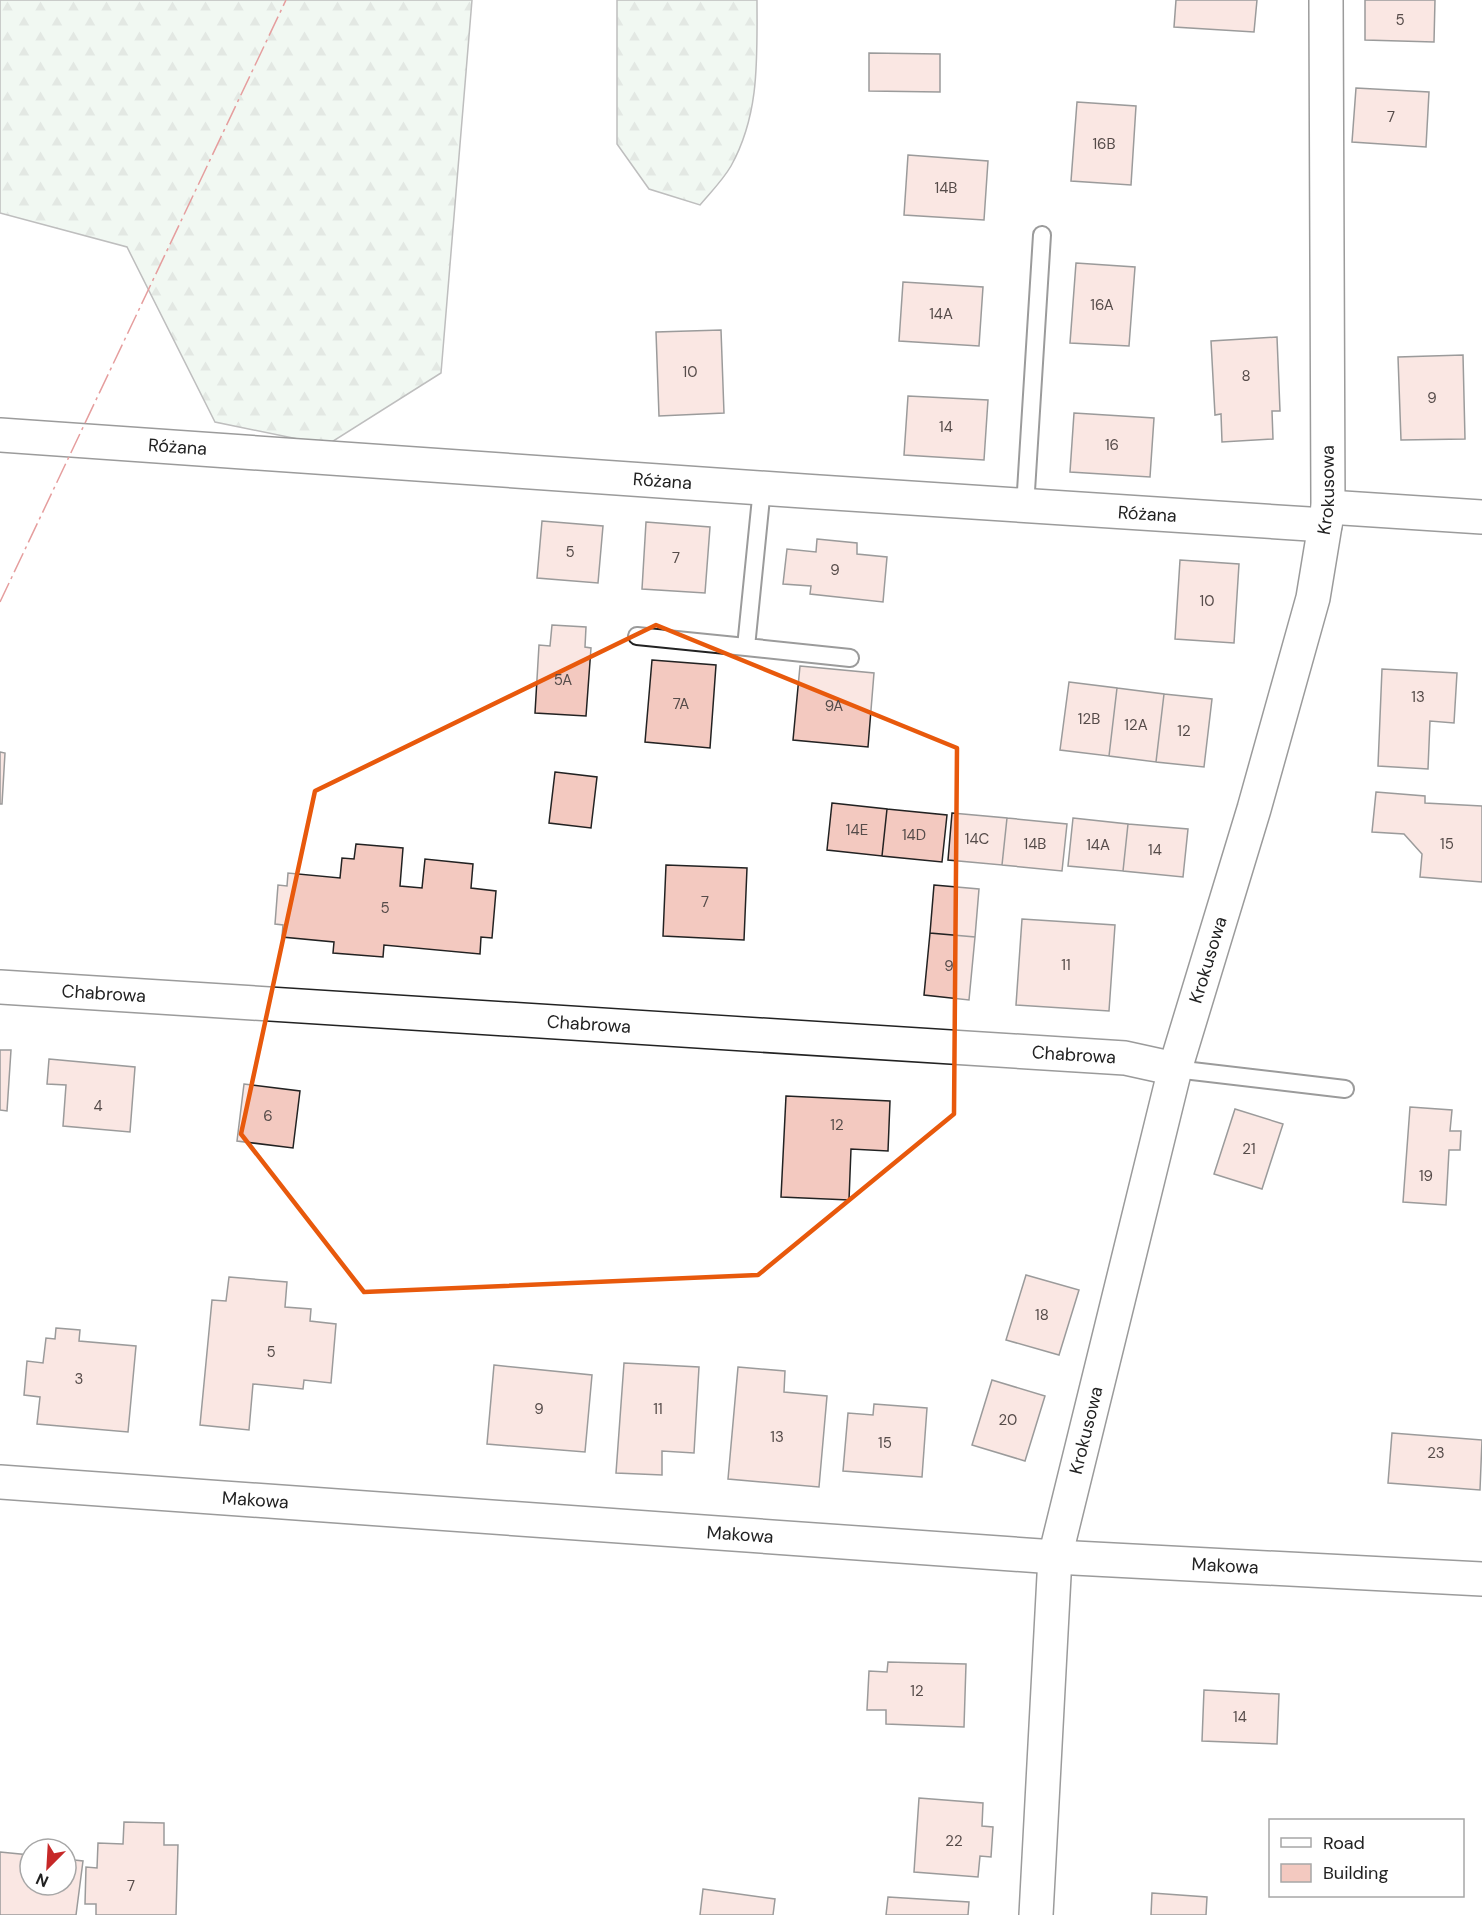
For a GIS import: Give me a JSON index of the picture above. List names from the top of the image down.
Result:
{
  "streets": {
    "street": [
      "Różana",
      "Krokusowa",
      "Chabrowa",
      "Makowa"
    ]
  },
  "crossings": [
    ["Różana", "Krokusowa"],
    ["Krokusowa", "Chabrowa"],
    ["Krokusowa", "Makowa"]
  ],
  "house_numbers": [
    "5",
    "7",
    "16B",
    "14B",
    "16A",
    "14A",
    "10",
    "8",
    "9",
    "14",
    "16",
    "5",
    "7",
    "9",
    "10",
    "5A",
    "13",
    "7A",
    "9A",
    "12B",
    "12A",
    "12",
    "14E",
    "14D",
    "14C",
    "14B",
    "15",
    "14A",
    "14",
    "7",
    "5",
    "11",
    "9",
    "4",
    "6",
    "12",
    "21",
    "19",
    "18",
    "5",
    "3",
    "9",
    "11",
    "20",
    "13",
    "15",
    "23",
    "12",
    "14",
    "22",
    "7"
  ],
  "legend": ["Road", "Building"],
  "north": "bottom left"
}
